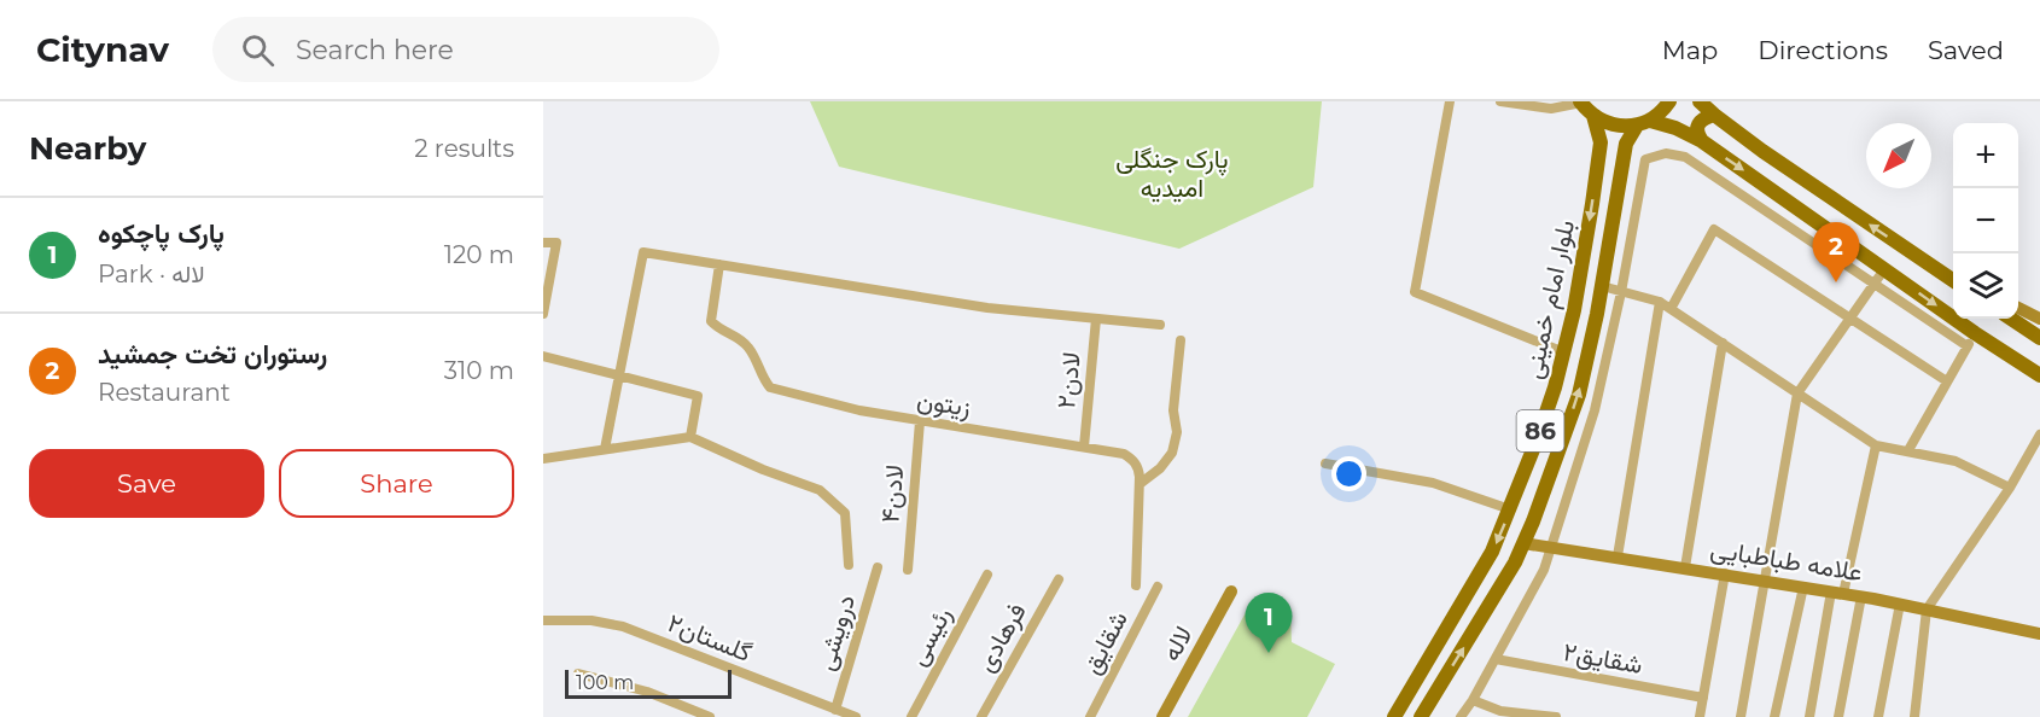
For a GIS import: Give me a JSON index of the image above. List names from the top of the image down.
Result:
{
  "streets": {
    "main road": ["بلوار امام خمینی", "86"],
    "street": [
      "لادن۲",
      "زیتون",
      "لادن۴",
      "علامه طباطبایی",
      "درویشی",
      "رئیسی",
      "گلستان۲",
      "فرهادی",
      "شقایق",
      "لاله",
      "شقایق۲"
    ]
  },
  "crossings": [
    ["بلوار امام خمینی", "86"],
    ["بلوار امام خمینی", "علامه طباطبایی"],
    ["لادن۲", "زیتون"],
    ["زیتون", "لادن۴"],
    ["درویشی", "گلستان۲"]
  ],
  "parks": ["پارک جنگلی امیدیه"],
  "scale_bar": "100 m",
  "north": "bottom left",
  "page": {
    "header": "Citynav",
    "search": "Search here",
    "nav": ["Map", "Directions", "Saved"],
    "heading": ["Nearby", "2 results"],
    "map_buttons": ["+", "−"],
    "list": [
      {
        "mark": "1",
        "name": "پارک پاچکوه",
        "note": "Park · لاله",
        "value": "120 m"
      },
      {
        "mark": "2",
        "name": "رستوران تخت جمشید",
        "note": "Restaurant",
        "value": "310 m"
      }
    ],
    "pins": ["2", "1"],
    "buttons": ["Save", "Share"],
    "scale": "100 m"
  }
}
